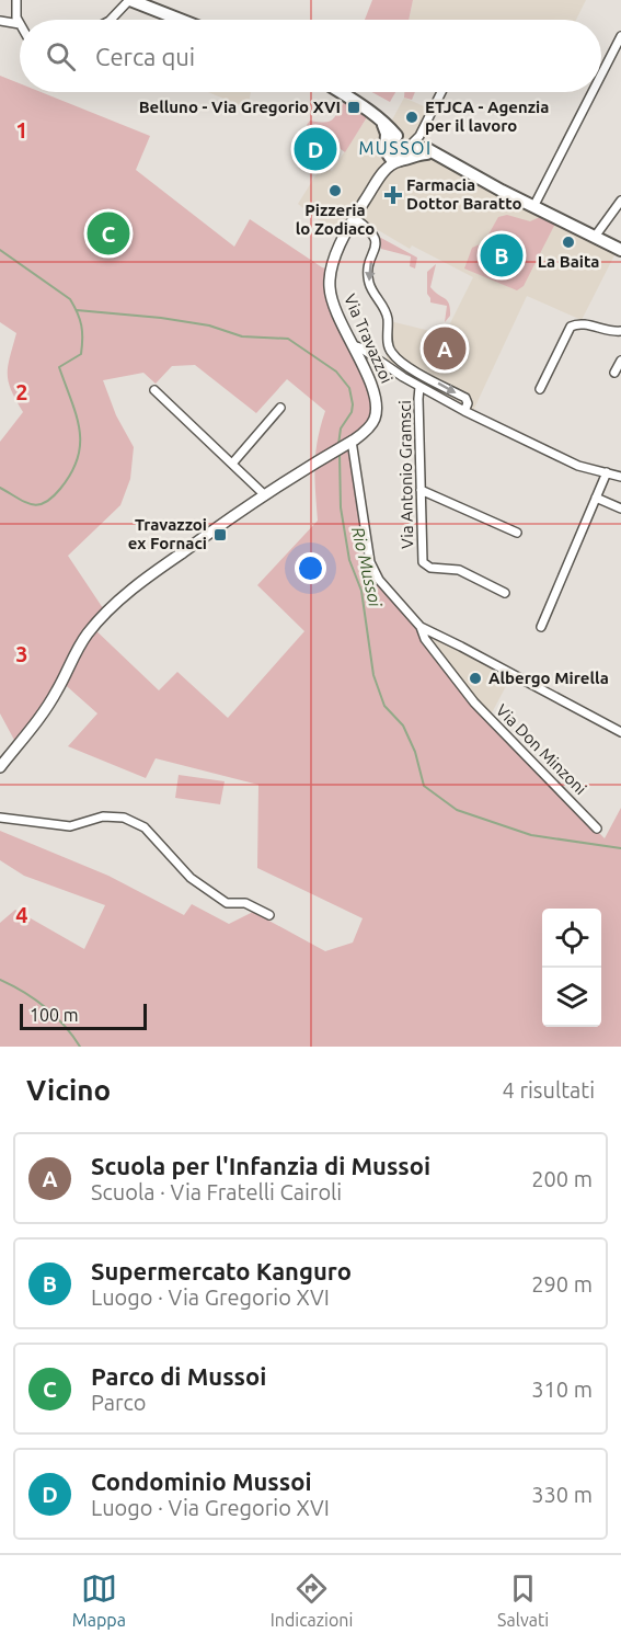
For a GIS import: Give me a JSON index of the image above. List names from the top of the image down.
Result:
{
  "streets": {
    "street": ["Via Travazzoi", "Via Antonio Gramsci", "Via Don Minzoni"]
  },
  "crossings": [
    ["Via Travazzoi", "Via Don Minzoni"]
  ],
  "districts": ["MUSSOI"],
  "water": ["Rio Mussoi"],
  "places": {
    "transit": ["Belluno - Via Gregorio XVI", "Travazzoi ex Fornaci"],
    "other": [
      "ETJCA - Agenzia per il lavoro",
      "Pizzeria lo Zodiaco",
      "La Baita",
      "Albergo Mirella"
    ],
    "health": ["Farmacia Dottor Baratto"]
  },
  "scale_bar": "100 m",
  "page": {
    "search": "Cerca qui",
    "pins": [
      "D",
      "C",
      "B",
      "A"
    ],
    "scale": "100 m",
    "heading": ["Vicino", "4 risultati"],
    "list": [
      {
        "mark": "A",
        "name": "Scuola per l'Infanzia di Mussoi",
        "note": "Scuola · Via Fratelli Cairoli",
        "value": "200 m"
      },
      {
        "mark": "B",
        "name": "Supermercato Kanguro",
        "note": "Luogo · Via Gregorio XVI",
        "value": "290 m"
      },
      {
        "mark": "C",
        "name": "Parco di Mussoi",
        "note": "Parco",
        "value": "310 m"
      },
      {
        "mark": "D",
        "name": "Condominio Mussoi",
        "note": "Luogo · Via Gregorio XVI",
        "value": "330 m"
      }
    ],
    "nav": ["Mappa", "Indicazioni", "Salvati"]
  },
  "grid": {
    "rows": [
      "1",
      "2",
      "3",
      "4"
    ]
  }
}
